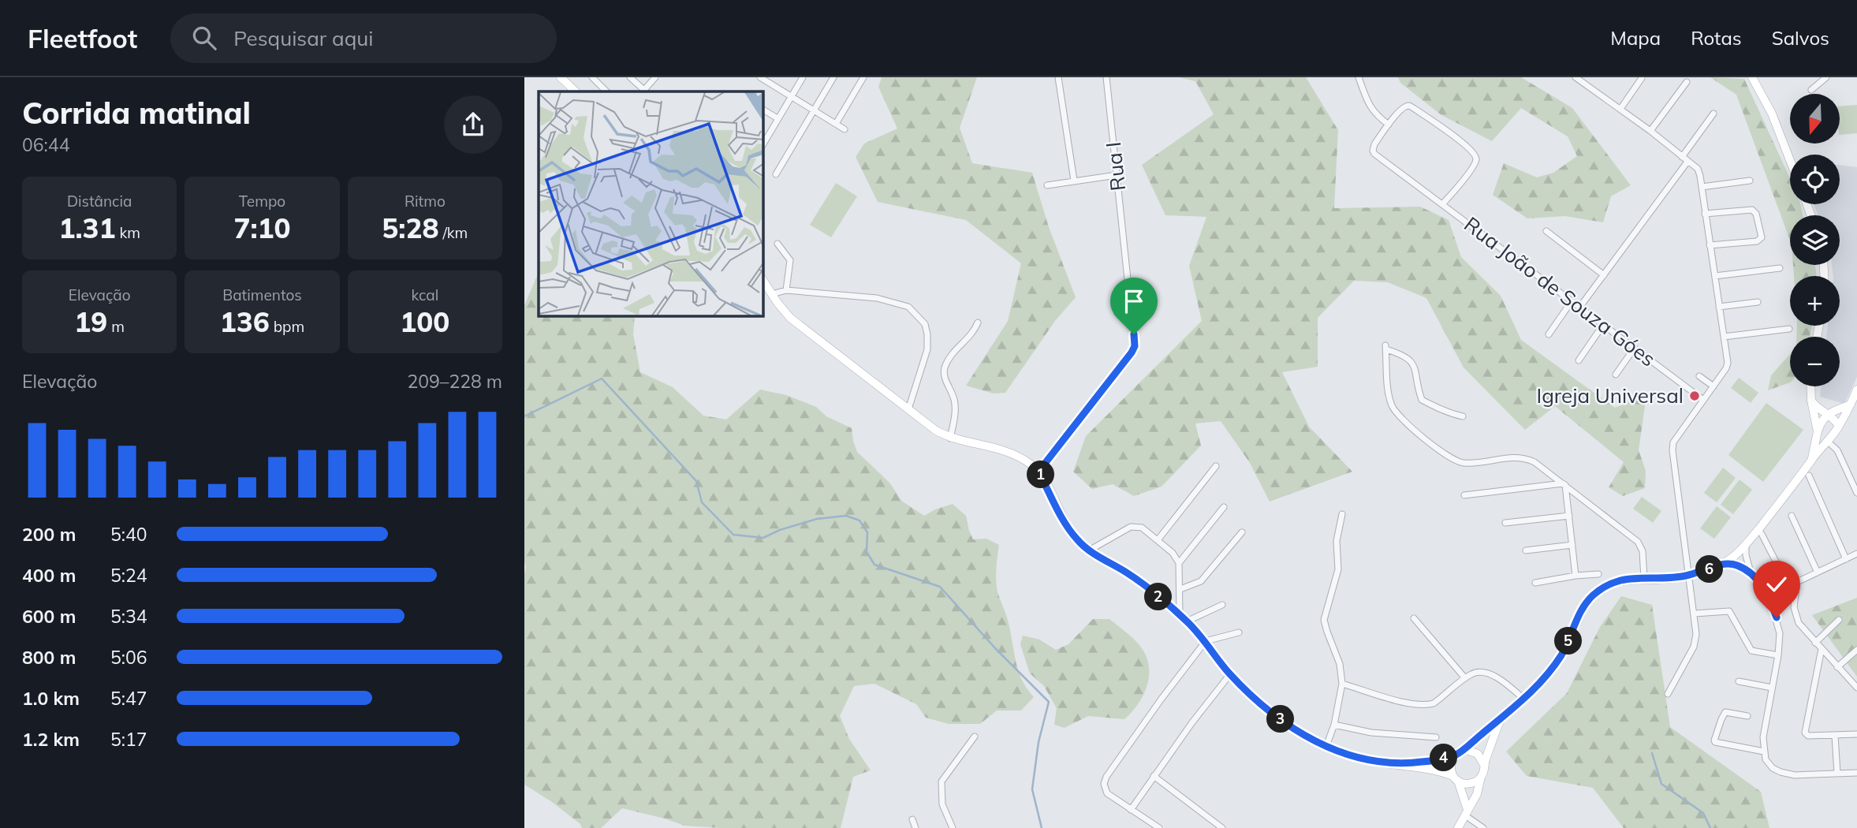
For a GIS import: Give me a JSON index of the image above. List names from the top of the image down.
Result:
{
  "streets": {
    "street": ["Rua I", "Rua João de Souza Góes"]
  },
  "places": ["Igreja Universal"],
  "north": "bottom",
  "page": {
    "header": "Fleetfoot",
    "search": "Pesquisar aqui",
    "nav": ["Mapa", "Rotas", "Salvos"],
    "heading": ["Corrida matinal", "06:44"],
    "map_buttons": ["+", "−"],
    "stats": [
      ["Distância", "1.31 km"],
      ["Tempo", "7:10"],
      ["Ritmo", "5:28 /km"],
      ["Elevação", "19 m"],
      ["Batimentos", "136 bpm"],
      ["kcal", "100"]
    ],
    "chart": ["Elevação", "209–228 m"],
    "pins": [
      "1",
      "6",
      "2",
      "5",
      "3",
      "4"
    ],
    "list": [
      {
        "name": "200 m",
        "note": "5:40"
      },
      {
        "name": "400 m",
        "note": "5:24"
      },
      {
        "name": "600 m",
        "note": "5:34"
      },
      {
        "name": "800 m",
        "note": "5:06"
      },
      {
        "name": "1.0 km",
        "note": "5:47"
      },
      {
        "name": "1.2 km",
        "note": "5:17"
      }
    ]
  }
}
